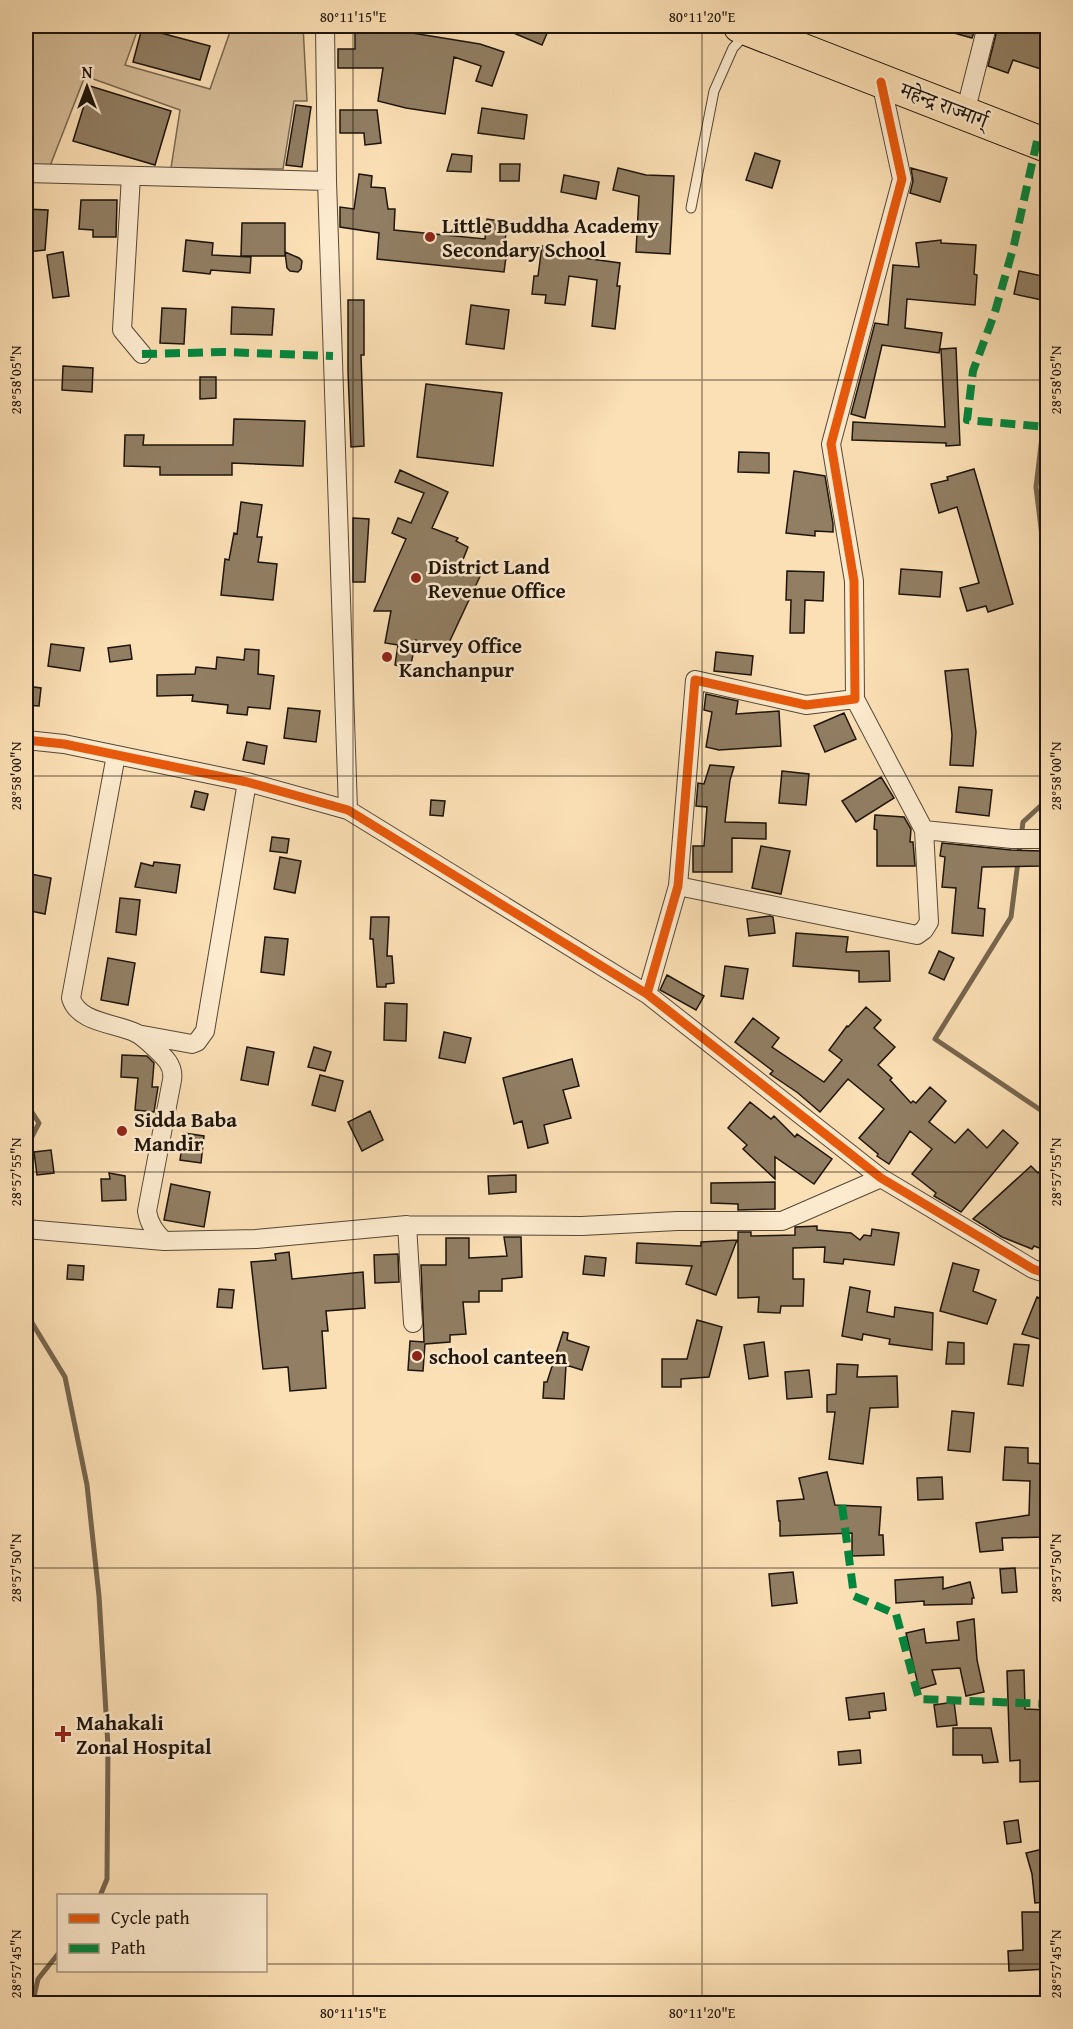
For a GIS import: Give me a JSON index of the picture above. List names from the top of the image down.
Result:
{
  "streets": {
    "highway": ["महेन्द्र राज्मार्ग्"]
  },
  "places": {
    "other": [
      "Little Buddha Academy Secondary School",
      "District Land Revenue Office",
      "Survey Office Kanchanpur",
      "Sidda Baba Mandir",
      "school canteen"
    ],
    "health": ["Mahakali Zonal Hospital"]
  },
  "legend": ["Cycle path", "Path"],
  "north": "top",
  "coordinates": [
    "80°11'15\"E",
    "80°11'20\"E",
    "28°58'05\"N",
    "28°58'00\"N",
    "28°57'55\"N",
    "28°57'50\"N",
    "28°57'45\"N"
  ]
}
